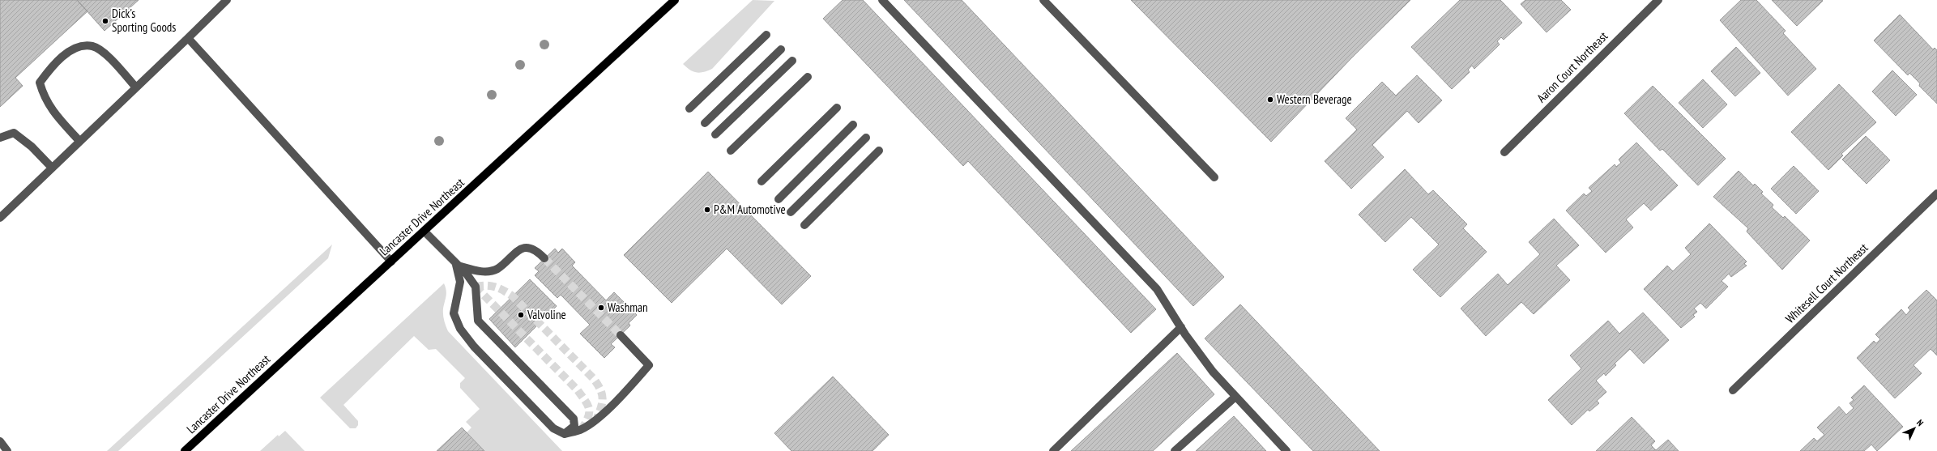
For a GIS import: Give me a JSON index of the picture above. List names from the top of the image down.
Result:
{
  "streets": {
    "main road": ["Lancaster Drive Northeast"],
    "street": ["Aaron Court Northeast", "Whitesell Court Northeast"]
  },
  "places": [
    "Dick's Sporting Goods",
    "Western Beverage",
    "P&M Automotive",
    "Washman",
    "Valvoline"
  ],
  "north": "top right"
}
